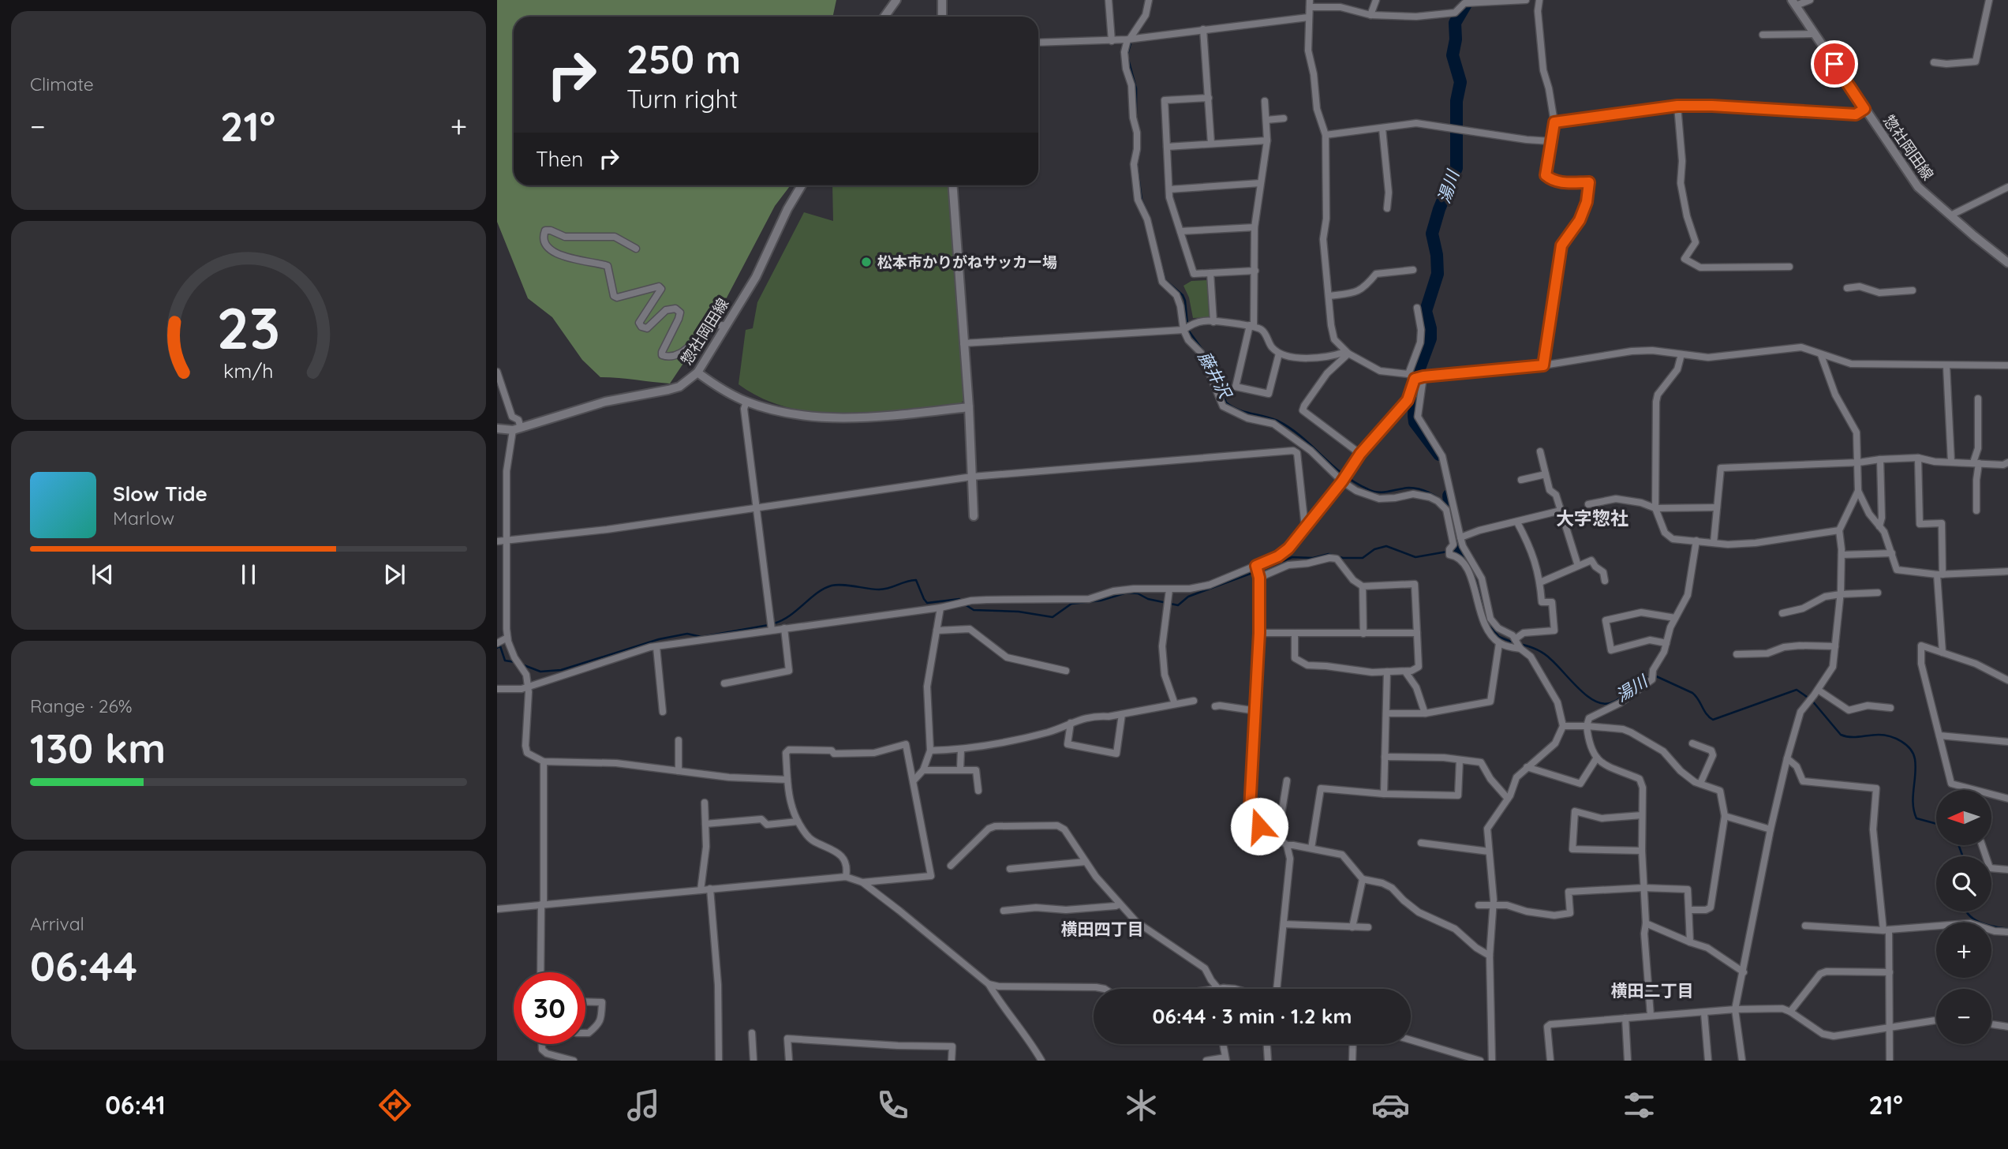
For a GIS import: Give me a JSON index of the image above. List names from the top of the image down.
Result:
{
  "streets": {
    "main road": ["惣社岡田線"]
  },
  "districts": ["大字惣社", "横田四丁目", "横田二丁目"],
  "water": ["湯川", "藤井沢"],
  "places": ["松本市かりがねサッカー場"],
  "north": "left",
  "page": {
    "tile": [
      "Climate",
      ["Range · 26%", "130 km"],
      ["Arrival", "06:44"]
    ],
    "turn": ["250 m", "Turn right"],
    "heat": ["−", "21°", "+"],
    "then": "Then",
    "song": ["Slow Tide", "Marlow"],
    "map_buttons": ["+", "−"],
    "limit": "30",
    "trip": "06:44 · 3 min · 1.2 km",
    "tabs": ["06:41", "21°"],
    "gauge": ["23", "km/h"]
  }
}
